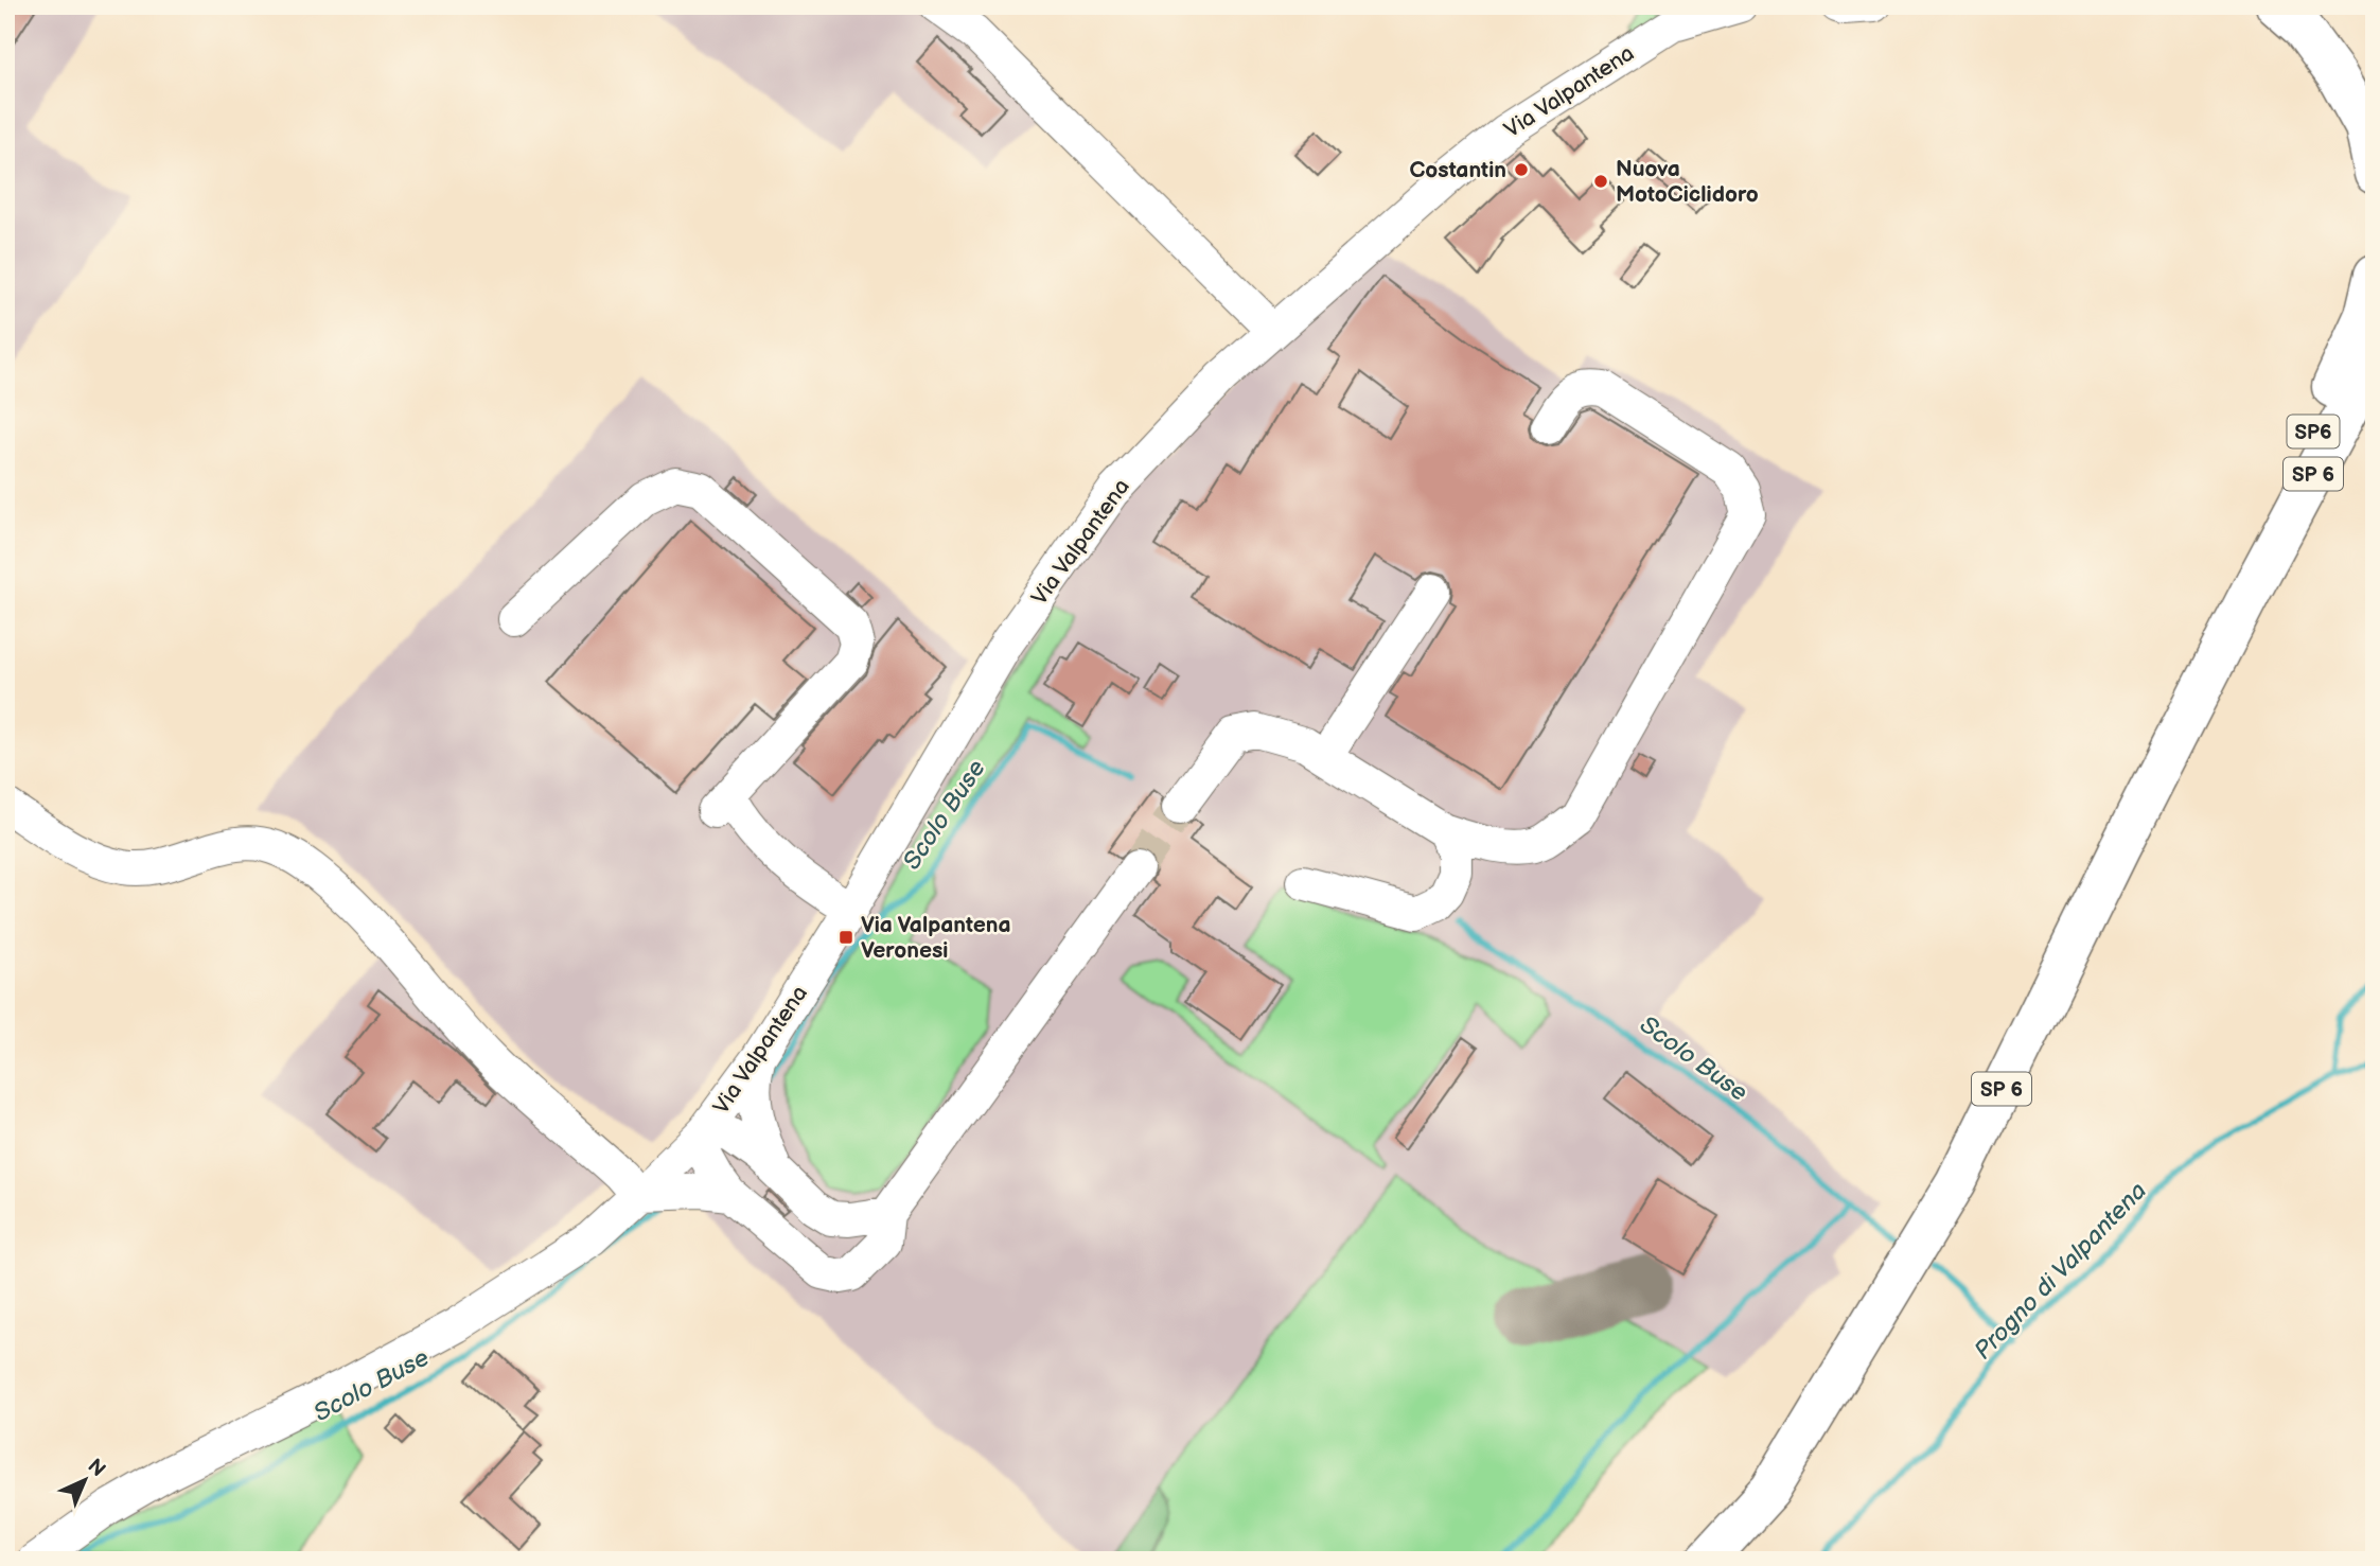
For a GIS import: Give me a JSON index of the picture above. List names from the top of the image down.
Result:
{
  "streets": {
    "highway": ["SP6", "SP 6"],
    "street": ["Via Valpantena"]
  },
  "crossings": [
    ["SP6", "SP 6"]
  ],
  "water": ["Scolo Buse", "Progno di Valpantena"],
  "places": {
    "other": ["Costantin", "Nuova MotoCiclidoro"],
    "transit": ["Via Valpantena Veronesi"]
  },
  "north": "top right"
}
